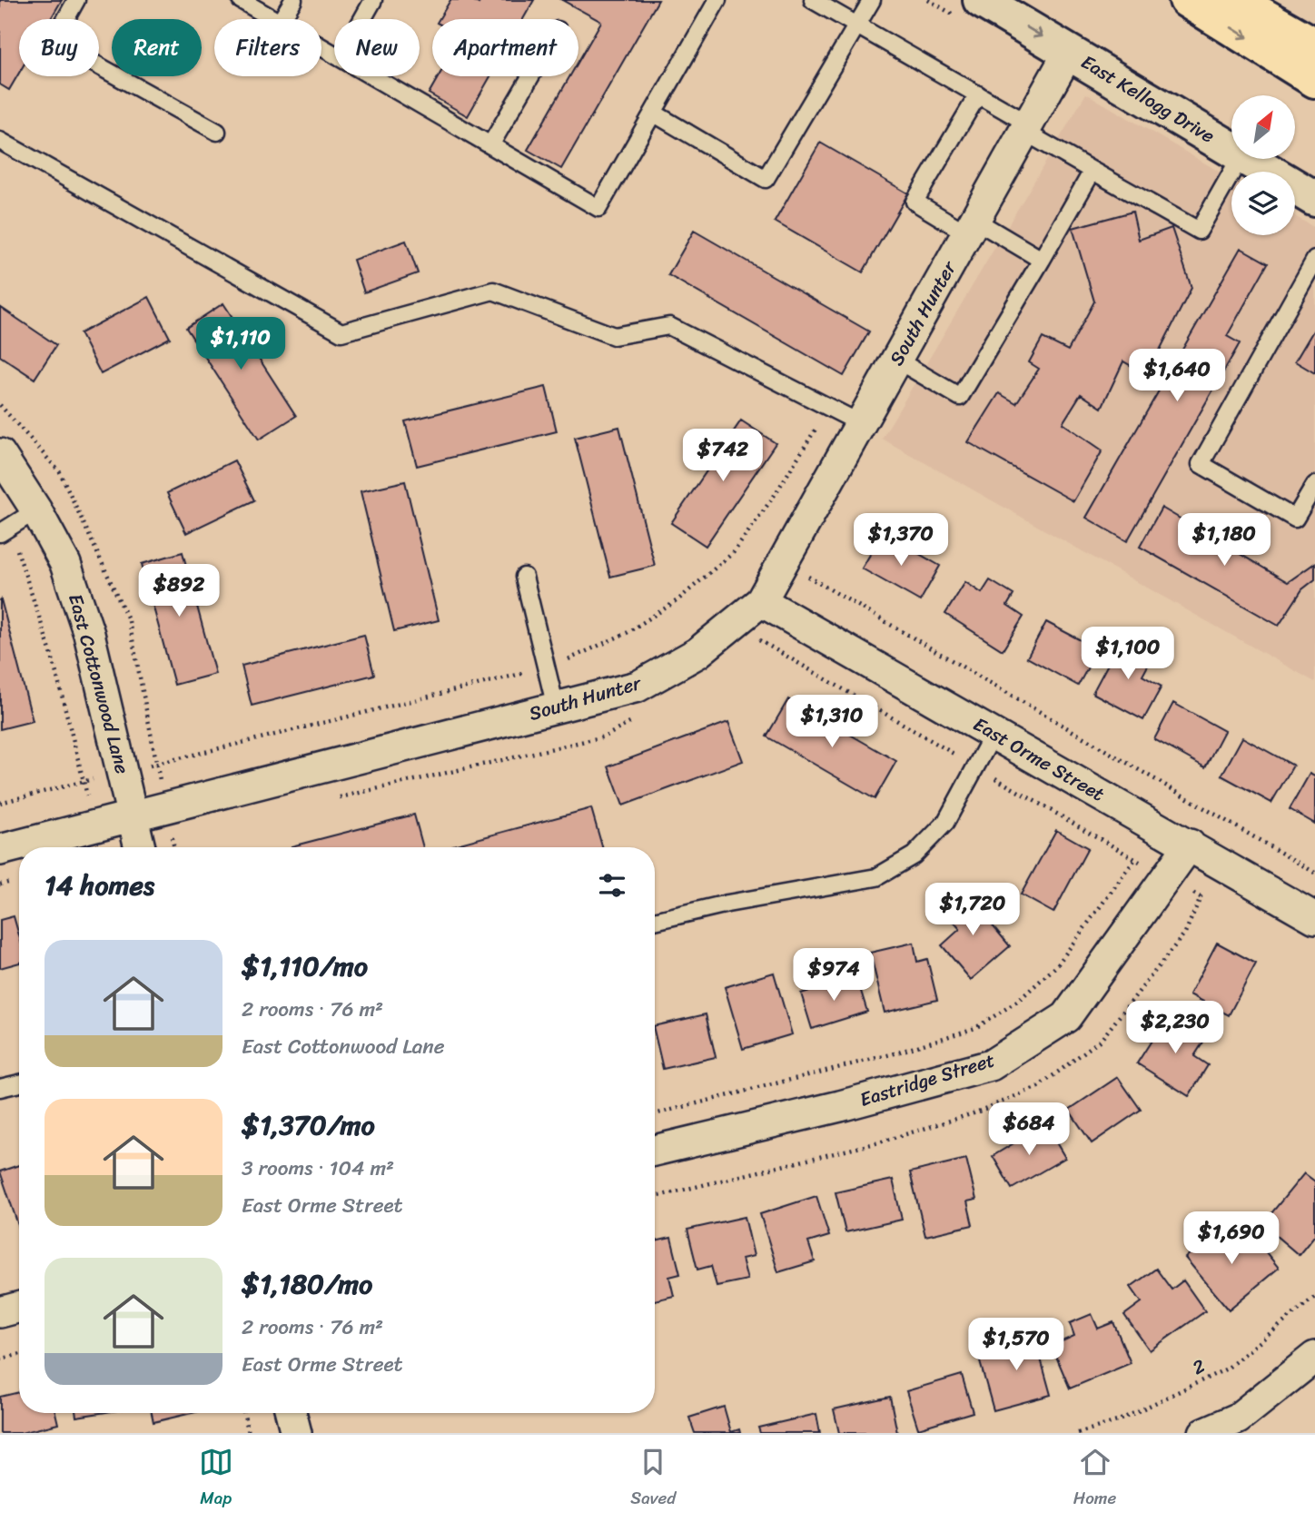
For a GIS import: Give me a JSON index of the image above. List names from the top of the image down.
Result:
{
  "streets": {
    "main road": ["East Kellogg Drive"],
    "street": [
      "South Hunter",
      "East Cottonwood Lane",
      "East Orme Street",
      "Eastridge Street"
    ],
    "path": ["2"]
  },
  "crossings": [
    ["East Kellogg Drive", "South Hunter"],
    ["South Hunter", "East Cottonwood Lane"],
    ["South Hunter", "East Orme Street"],
    ["East Orme Street", "Eastridge Street"]
  ],
  "north": "top right",
  "page": {
    "chip": [
      "Buy",
      "Rent",
      "Filters",
      "New",
      "Apartment"
    ],
    "price": [
      "$1,110",
      "$1,640",
      "$742",
      "$1,370",
      "$1,180",
      "$892",
      "$1,100",
      "$1,310",
      "$1,720",
      "$974",
      "$2,230",
      "$684",
      "$1,690",
      "$1,570"
    ],
    "heading": "14 homes",
    "list": [
      {
        "name": "$1,110/mo",
        "note": "2 rooms · 76 m² · East Cottonwood Lane"
      },
      {
        "name": "$1,370/mo",
        "note": "3 rooms · 104 m² · East Orme Street"
      },
      {
        "name": "$1,180/mo",
        "note": "2 rooms · 76 m² · East Orme Street"
      }
    ],
    "tabs": ["Map", "Saved", "Home"]
  }
}
